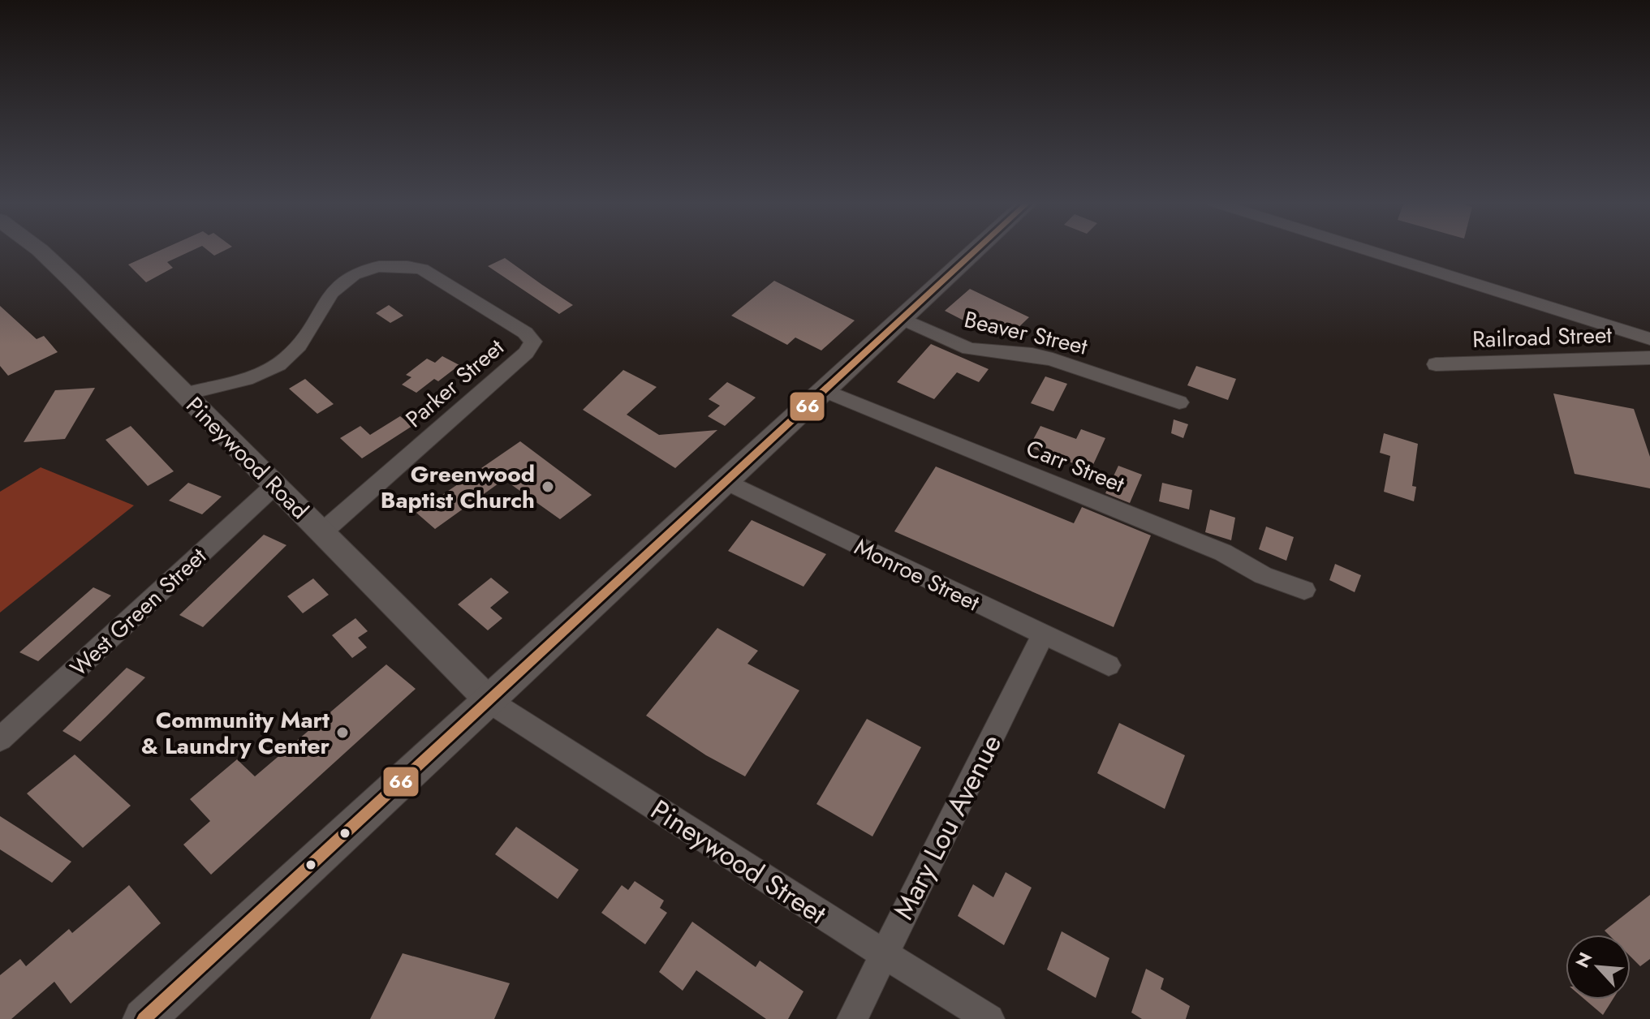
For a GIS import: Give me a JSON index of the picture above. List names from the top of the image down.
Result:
{
  "streets": {
    "street": [
      "Beaver Street",
      "Railroad Street",
      "Parker Street",
      "Pineywood Road",
      "Carr Street",
      "Monroe Street",
      "West Green Street",
      "Mary Lou Avenue",
      "Pineywood Street"
    ]
  },
  "crossings": [
    ["Parker Street", "Pineywood Road"],
    ["Pineywood Road", "West Green Street"],
    ["Pineywood Road", "Pineywood Street"],
    ["Monroe Street", "Mary Lou Avenue"],
    ["Mary Lou Avenue", "Pineywood Street"]
  ],
  "places": ["Greenwood Baptist Church", "Community Mart & Laundry Center"],
  "lines": ["transit line 66"],
  "north": "top left"
}
